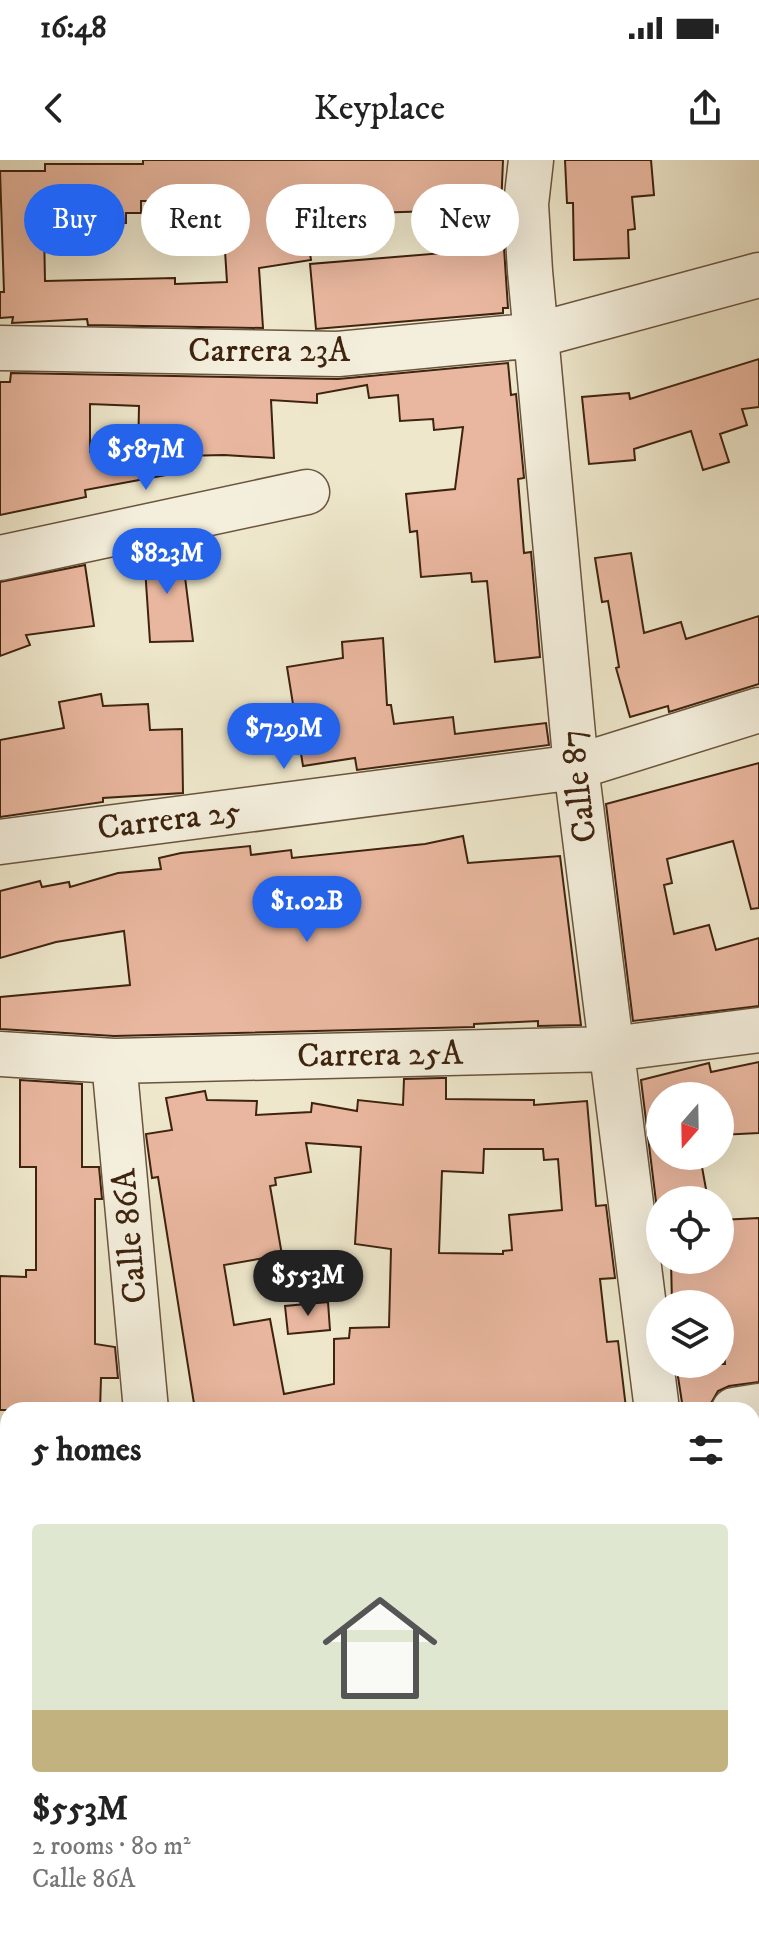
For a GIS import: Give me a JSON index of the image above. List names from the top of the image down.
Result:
{
  "streets": {
    "street": [
      "Carrera 23A",
      "Calle 87",
      "Carrera 25",
      "Carrera 25A",
      "Calle 86A"
    ]
  },
  "crossings": [
    ["Carrera 23A", "Calle 87"],
    ["Calle 87", "Carrera 25"],
    ["Calle 87", "Carrera 25A"],
    ["Carrera 25A", "Calle 86A"]
  ],
  "north": "bottom",
  "page": {
    "status": "16:48",
    "header": "Keyplace",
    "chip": [
      "Buy",
      "Rent",
      "Filters",
      "New"
    ],
    "price": [
      "$587M",
      "$823M",
      "$729M",
      "$1.02B",
      "$553M"
    ],
    "heading": "5 homes",
    "list": [
      {
        "name": "$553M",
        "note": "2 rooms · 80 m² · Calle 86A"
      }
    ]
  }
}
